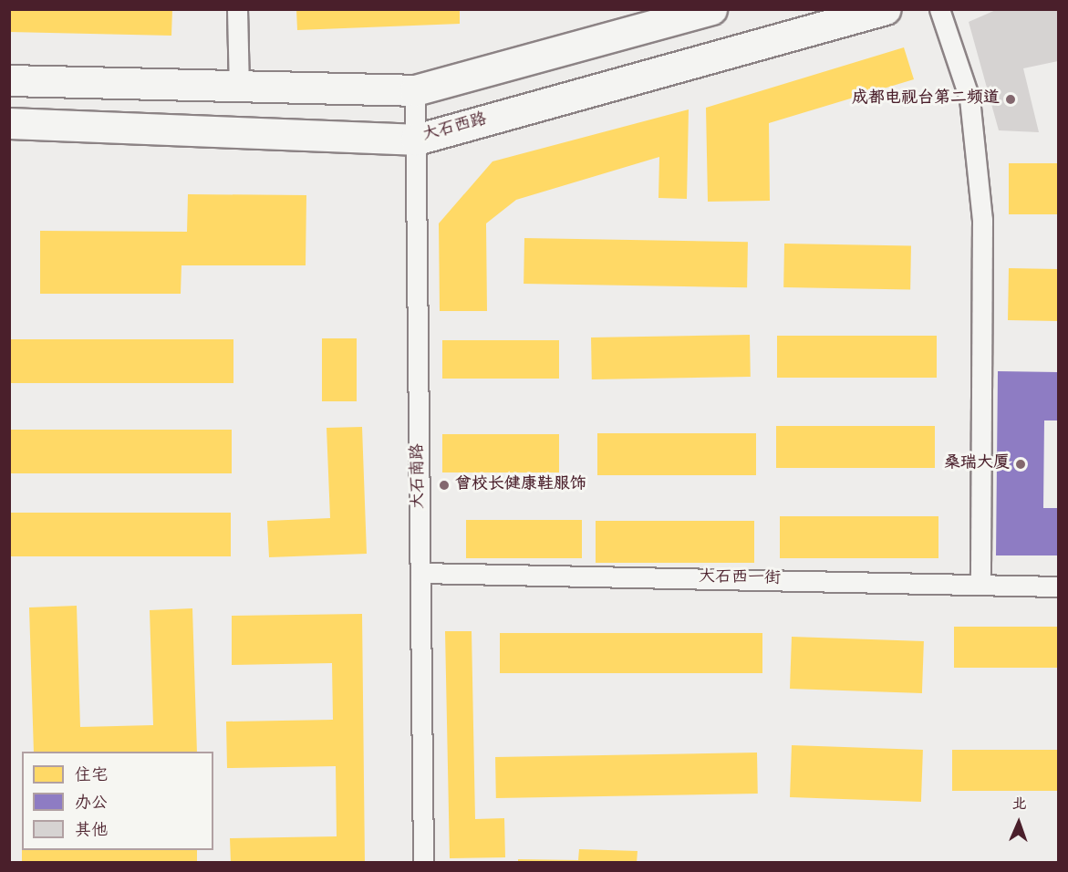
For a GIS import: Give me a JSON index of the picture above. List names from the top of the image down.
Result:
{
  "streets": {
    "main road": ["大石西路"],
    "street": ["大石南路", "大石西一街"]
  },
  "crossings": [
    ["大石西路", "大石南路"],
    ["大石南路", "大石西一街"]
  ],
  "places": ["成都电视台第二频道", "桑瑞大厦", "曾校长健康鞋服饰"],
  "legend": ["住宅", "办公", "其他"],
  "north": "top"
}
